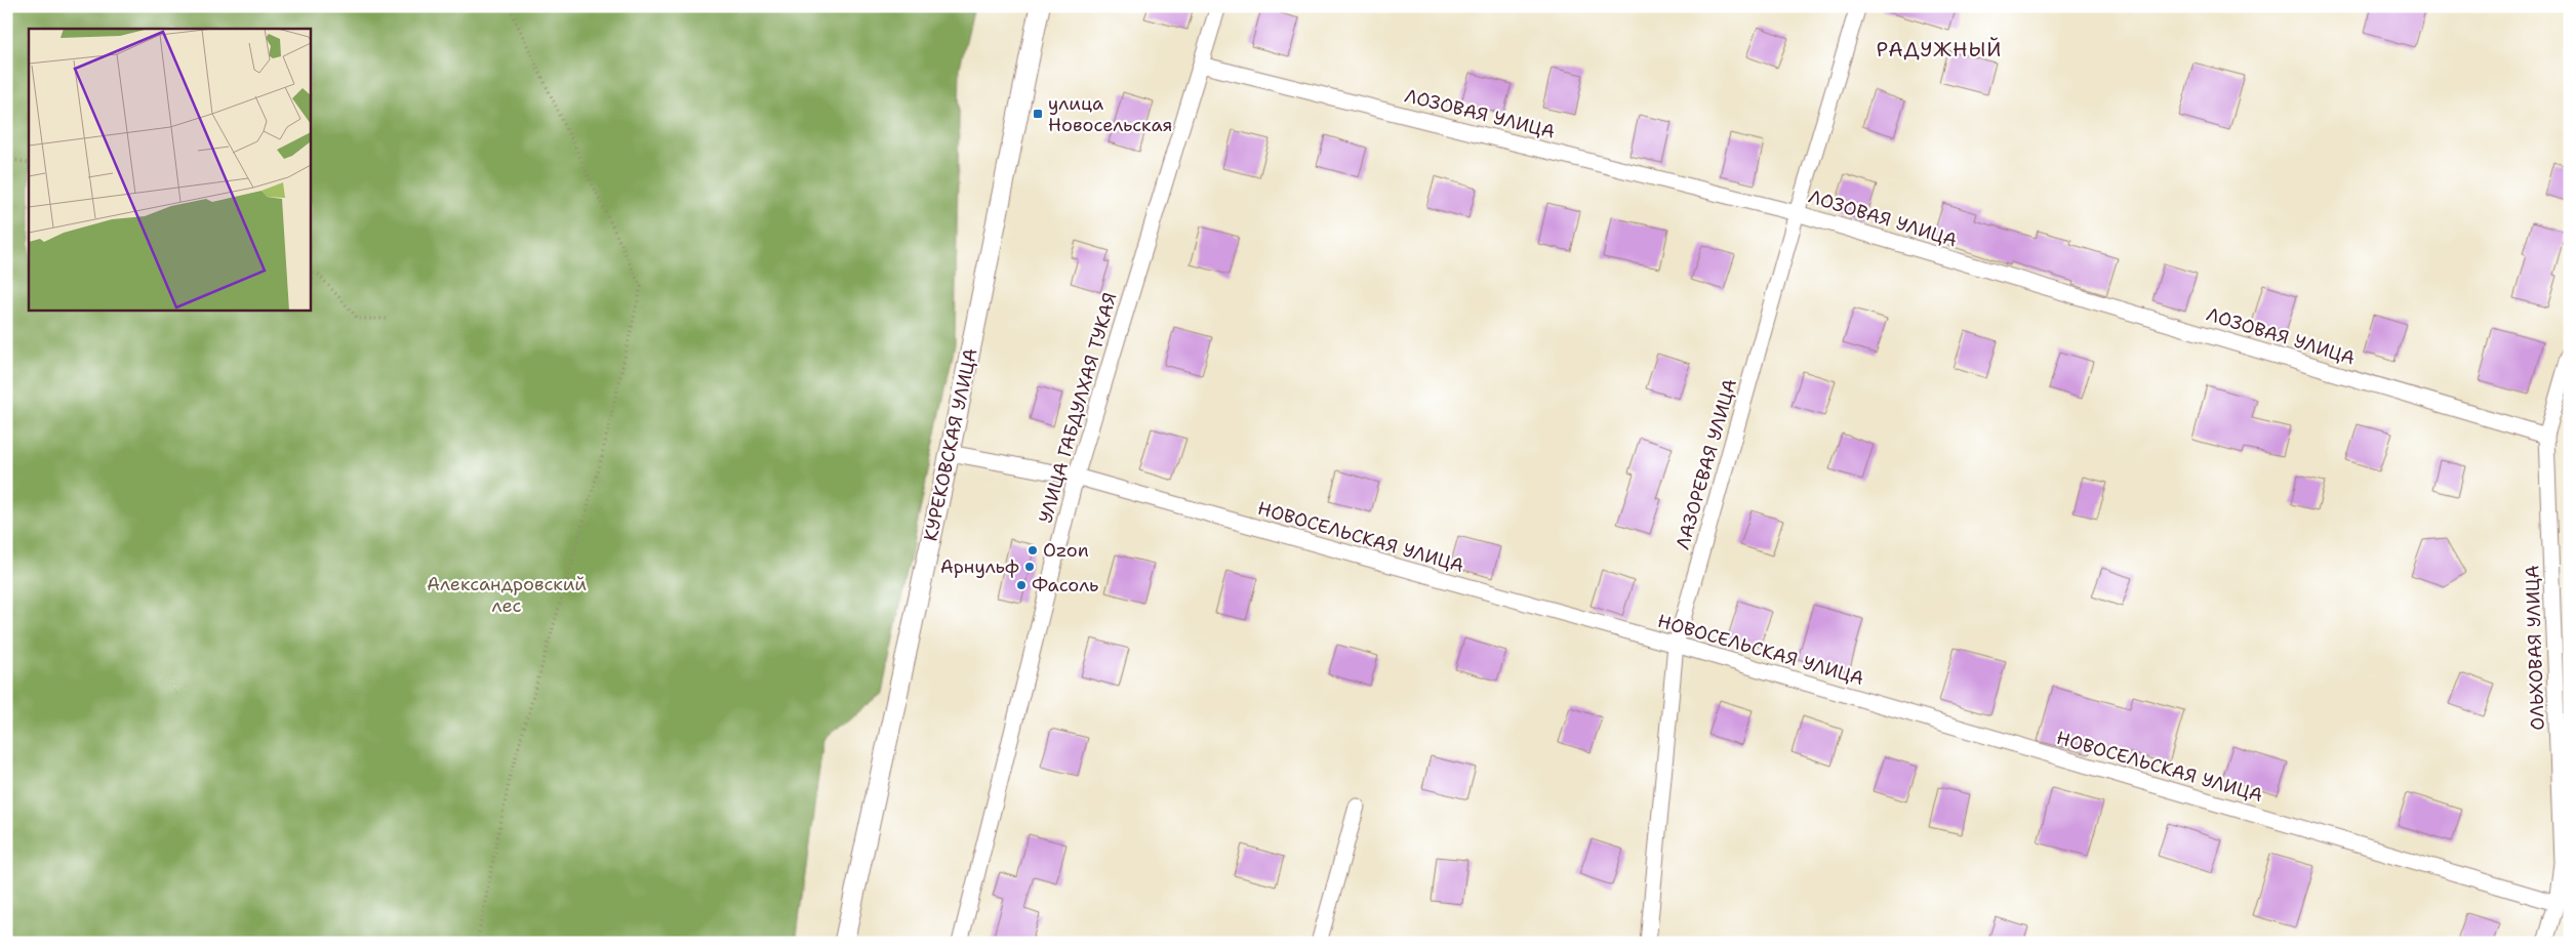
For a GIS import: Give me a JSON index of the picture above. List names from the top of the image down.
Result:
{
  "streets": {
    "street": [
      "ЛОЗОВАЯ УЛИЦА",
      "УЛИЦА ГАБДУЛХАЯ ТУКАЯ",
      "КУРЕКОВСКАЯ УЛИЦА",
      "ЛАЗОРЕВАЯ УЛИЦА",
      "НОВОСЕЛЬСКАЯ УЛИЦА",
      "ОЛЬХОВАЯ УЛИЦА"
    ]
  },
  "crossings": [
    ["ЛОЗОВАЯ УЛИЦА", "УЛИЦА ГАБДУЛХАЯ ТУКАЯ"],
    ["ЛОЗОВАЯ УЛИЦА", "ЛАЗОРЕВАЯ УЛИЦА"],
    ["ЛОЗОВАЯ УЛИЦА", "ОЛЬХОВАЯ УЛИЦА"],
    ["УЛИЦА ГАБДУЛХАЯ ТУКАЯ", "НОВОСЕЛЬСКАЯ УЛИЦА"],
    ["КУРЕКОВСКАЯ УЛИЦА", "НОВОСЕЛЬСКАЯ УЛИЦА"],
    ["ЛАЗОРЕВАЯ УЛИЦА", "НОВОСЕЛЬСКАЯ УЛИЦА"],
    ["НОВОСЕЛЬСКАЯ УЛИЦА", "ОЛЬХОВАЯ УЛИЦА"]
  ],
  "districts": ["РАДУЖНЫЙ"],
  "parks": ["Александровский лес"],
  "places": {
    "transit": ["улица Новосельская"],
    "other": ["Ozon", "Арнульф", "Фасоль"]
  }
}
